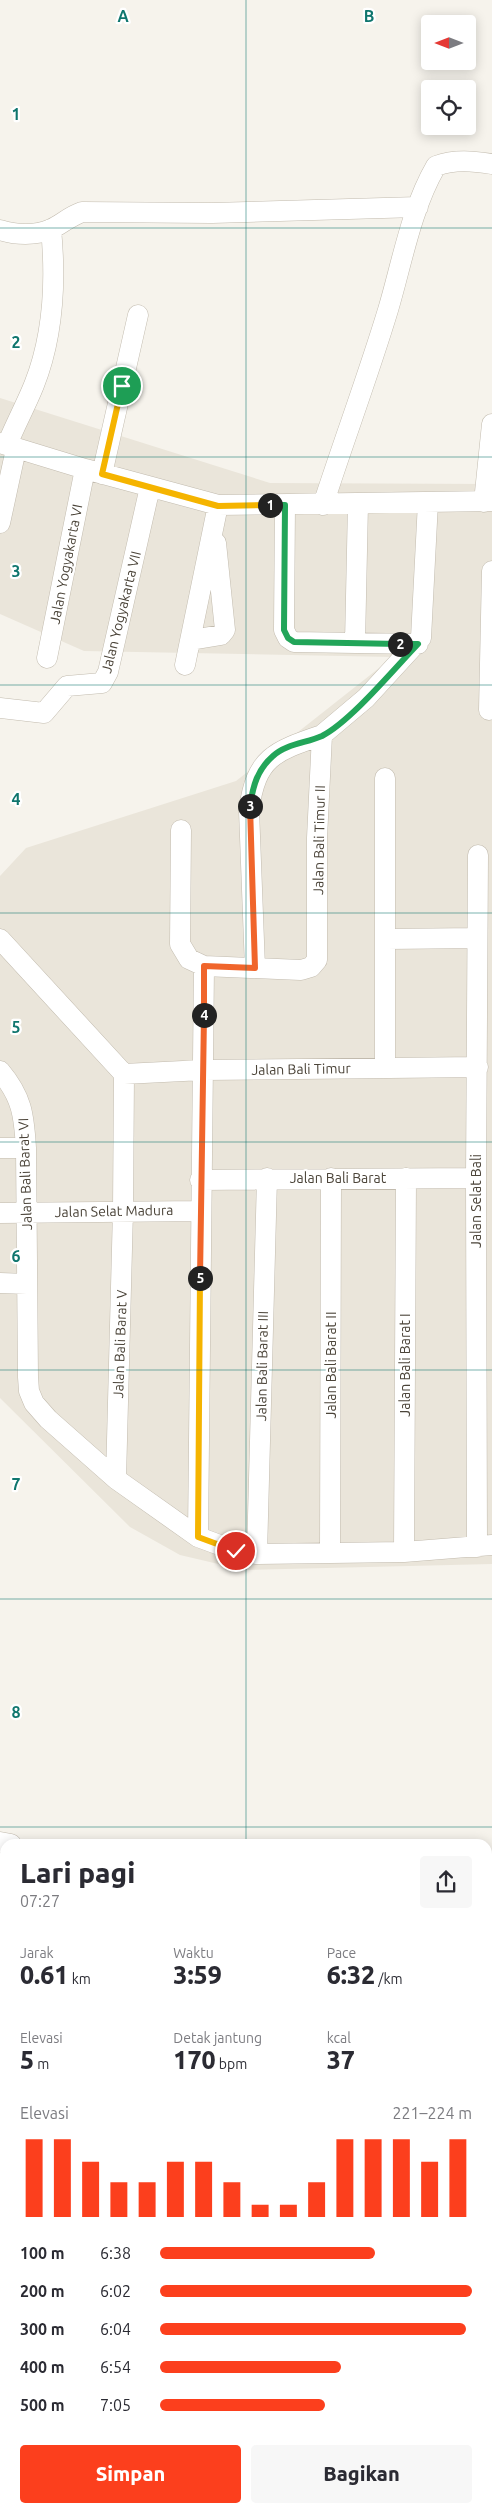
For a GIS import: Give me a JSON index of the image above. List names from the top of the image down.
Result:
{
  "streets": {
    "street": [
      "Jalan Yogyakarta VI",
      "Jalan Yogyakarta VII",
      "Jalan Bali Timur II",
      "Jalan Bali Timur",
      "Jalan Bali Barat VI",
      "Jalan Bali Barat",
      "Jalan Selat Bali",
      "Jalan Selat Madura",
      "Jalan Bali Barat V",
      "Jalan Bali Barat II",
      "Jalan Bali Barat I",
      "Jalan Bali Barat III"
    ]
  },
  "crossings": [
    ["Jalan Bali Timur", "Jalan Selat Bali"],
    ["Jalan Bali Timur", "Jalan Bali Barat V"],
    ["Jalan Bali Barat VI", "Jalan Selat Bali"],
    ["Jalan Bali Barat VI", "Jalan Selat Madura"],
    ["Jalan Bali Barat VI", "Jalan Bali Barat V"],
    ["Jalan Bali Barat VI", "Jalan Bali Barat II"],
    ["Jalan Bali Barat VI", "Jalan Bali Barat I"],
    ["Jalan Bali Barat VI", "Jalan Bali Barat III"],
    ["Jalan Bali Barat", "Jalan Selat Bali"],
    ["Jalan Bali Barat", "Jalan Bali Barat II"],
    ["Jalan Bali Barat", "Jalan Bali Barat I"],
    ["Jalan Bali Barat", "Jalan Bali Barat III"],
    ["Jalan Selat Madura", "Jalan Bali Barat V"]
  ],
  "north": "left",
  "page": {
    "pins": [
      "1",
      "2",
      "3",
      "4",
      "5"
    ],
    "heading": ["Lari pagi", "07:27"],
    "stats": [
      ["Jarak", "0.61 km"],
      ["Waktu", "3:59"],
      ["Pace", "6:32 /km"],
      ["Elevasi", "5 m"],
      ["Detak jantung", "170 bpm"],
      ["kcal", "37"]
    ],
    "chart": ["Elevasi", "221–224 m"],
    "list": [
      {
        "name": "100 m",
        "note": "6:38"
      },
      {
        "name": "200 m",
        "note": "6:02"
      },
      {
        "name": "300 m",
        "note": "6:04"
      },
      {
        "name": "400 m",
        "note": "6:54"
      },
      {
        "name": "500 m",
        "note": "7:05"
      }
    ],
    "buttons": ["Simpan", "Bagikan"]
  },
  "grid": {
    "columns": ["A", "B"],
    "rows": [
      "1",
      "2",
      "3",
      "4",
      "5",
      "6",
      "7",
      "8"
    ]
  }
}
